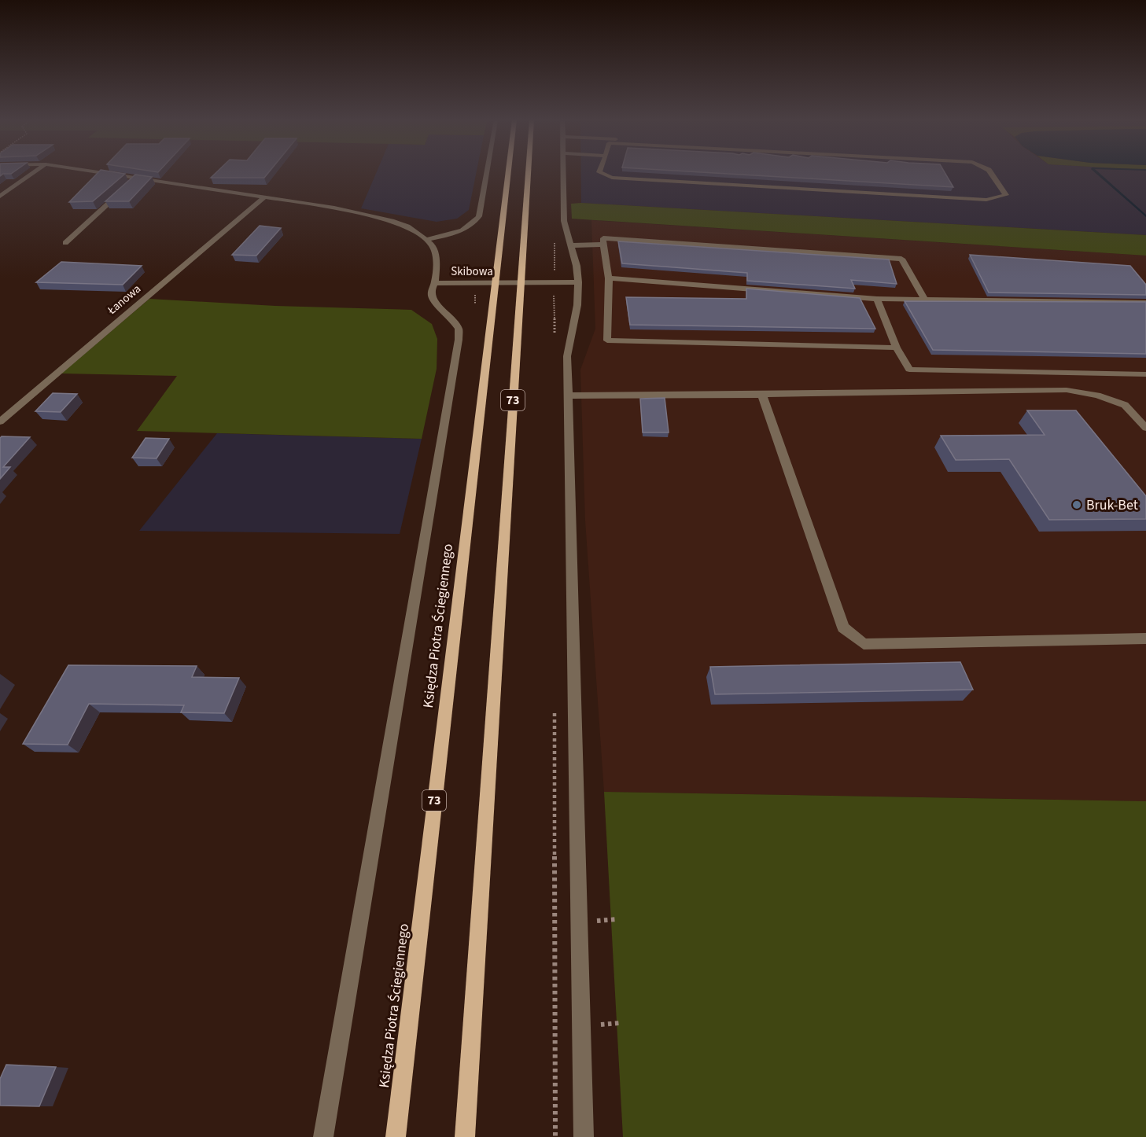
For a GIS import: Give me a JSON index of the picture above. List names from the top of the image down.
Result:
{
  "streets": {
    "main road": ["73", "Księdza Piotra Ściegiennego"],
    "street": ["Skibowa", "Łanowa"]
  },
  "crossings": [
    ["Skibowa", "Łanowa"],
    ["Skibowa", "73"],
    ["Skibowa", "Księdza Piotra Ściegiennego"]
  ],
  "places": ["Bruk-Bet"]
}
